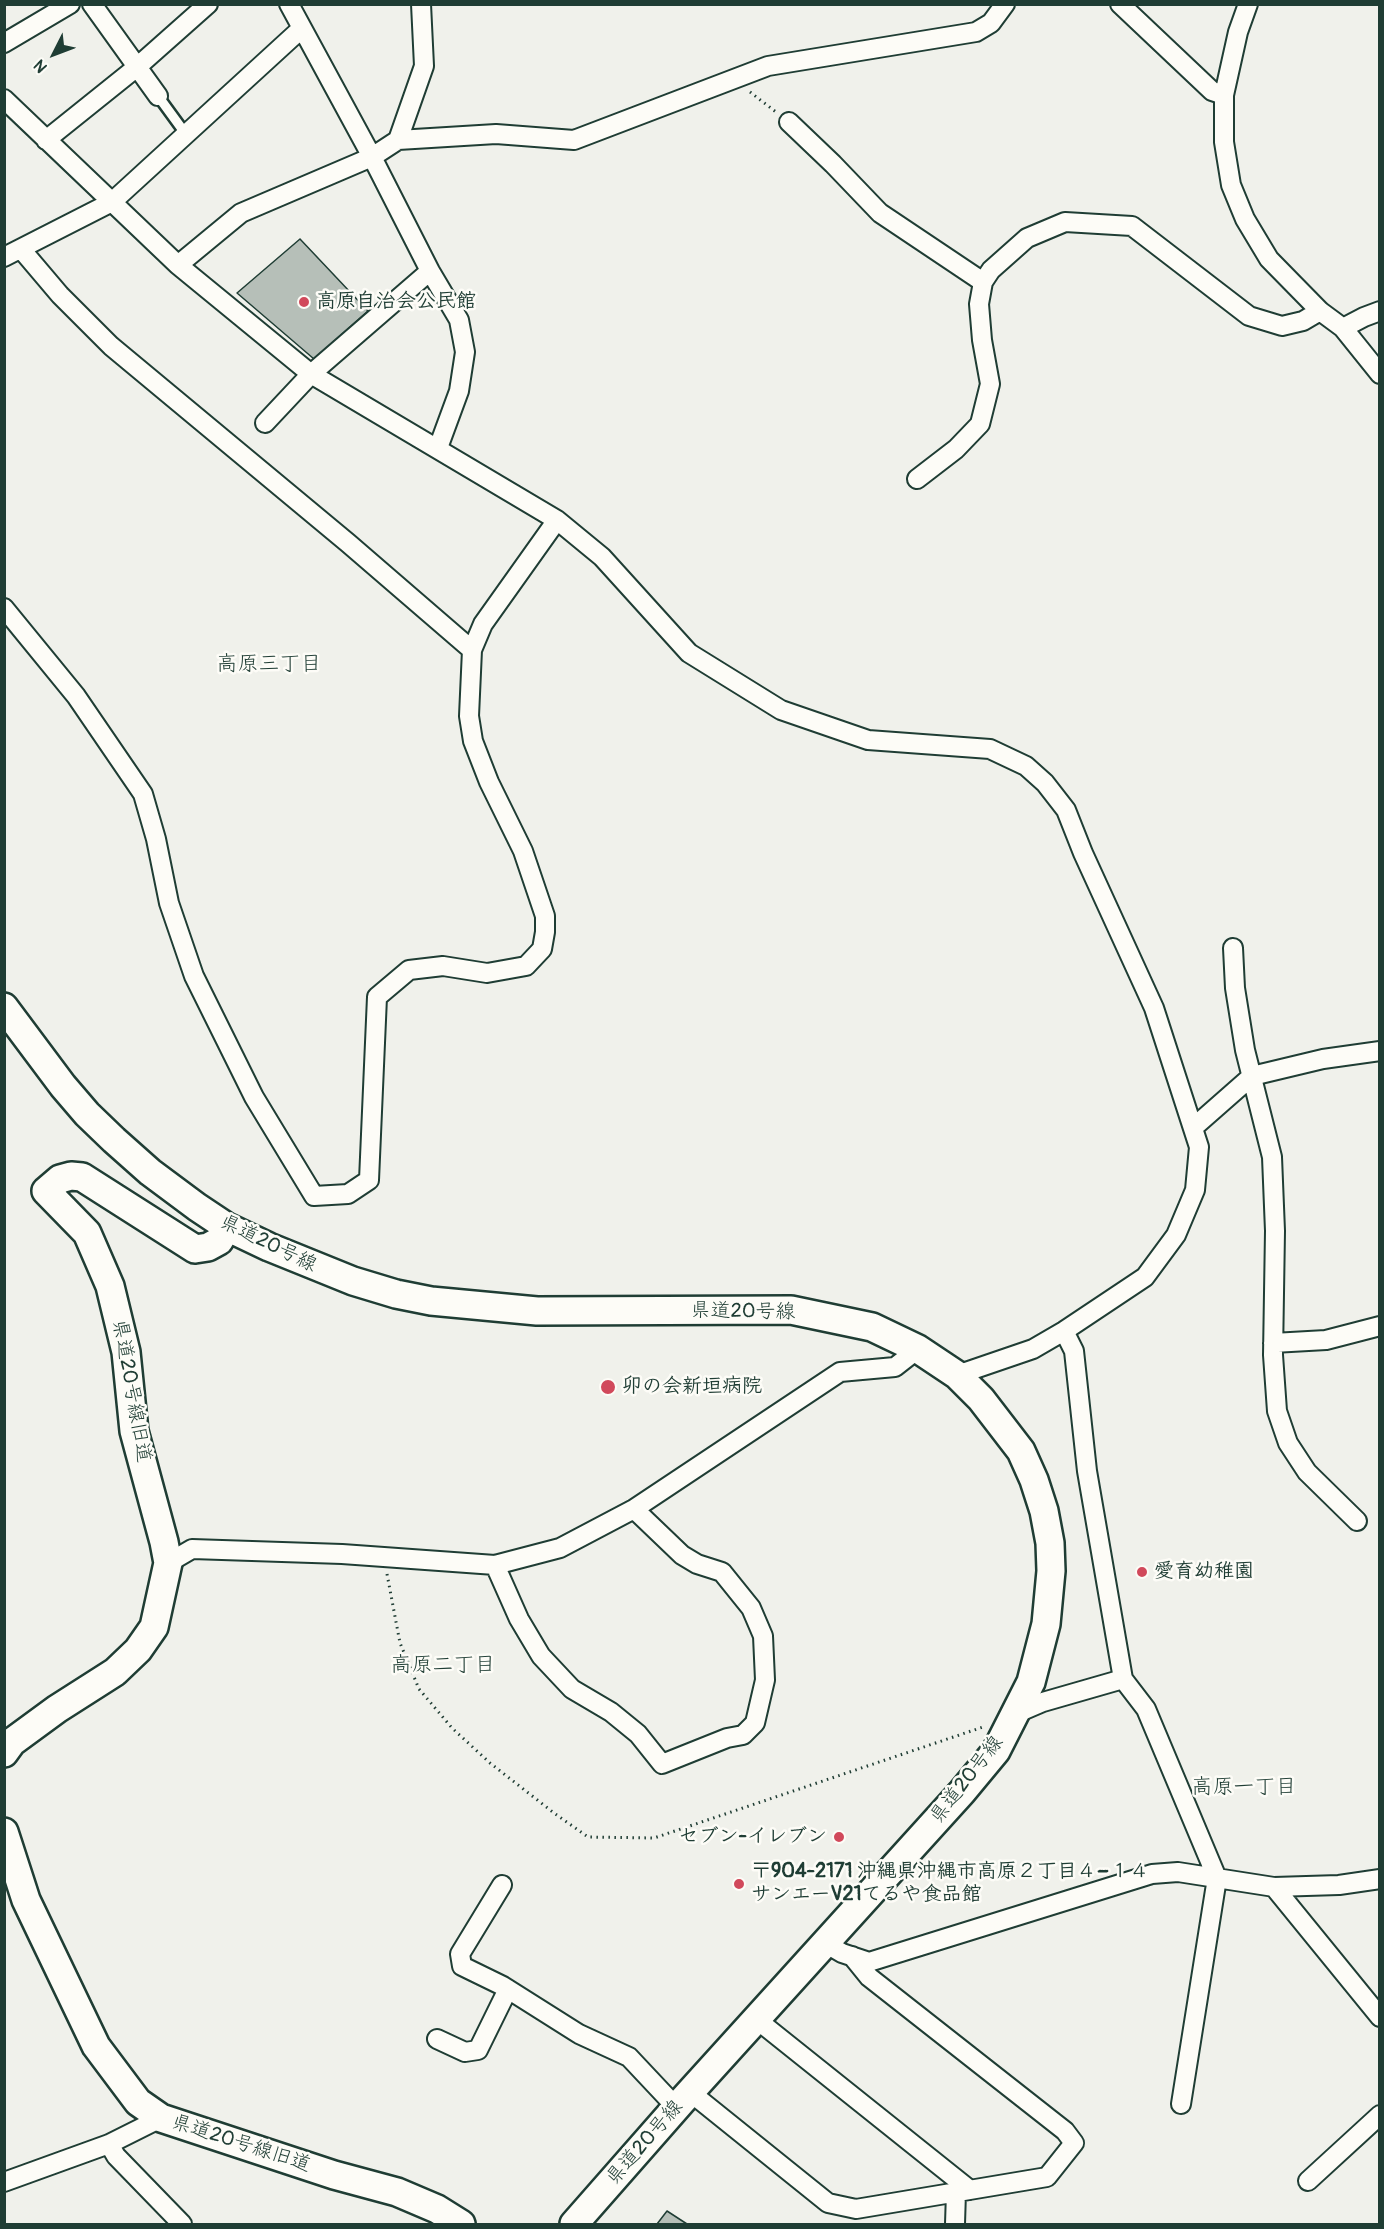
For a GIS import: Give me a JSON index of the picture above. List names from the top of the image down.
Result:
{
  "streets": {
    "main road": ["県道20号線", "県道20号線旧道"]
  },
  "crossings": [
    ["県道20号線", "県道20号線旧道"]
  ],
  "districts": ["高原三丁目", "高原二丁目", "高原一丁目"],
  "places": [
    "高原自治会公民館",
    "卯の会新垣病院",
    "愛育幼稚園",
    "セブン-イレブン",
    "〒904-2171 沖縄県沖縄市高原２丁目４−１４ サンエーV21てるや食品館"
  ],
  "north": "bottom left"
}
